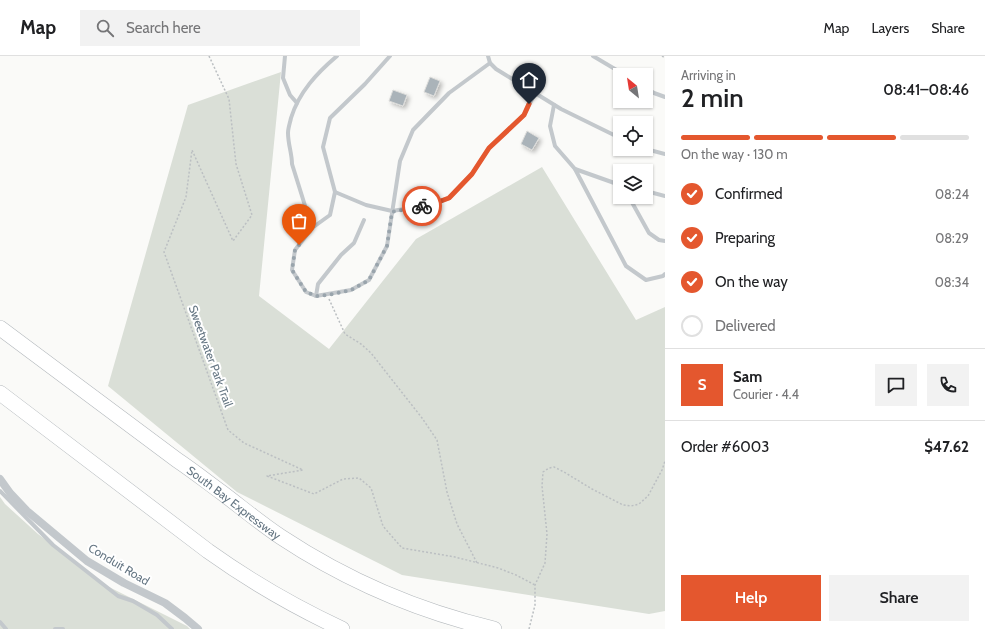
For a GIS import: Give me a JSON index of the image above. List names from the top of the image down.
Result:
{
  "streets": {
    "highway": ["South Bay Expressway"],
    "street": ["Conduit Road"],
    "path": ["Sweetwater Park Trail"]
  },
  "north": "top left",
  "page": {
    "header": "Map",
    "search": "Search here",
    "nav": ["Map", "Layers", "Share"],
    "heading": ["2 min", "Arriving in", "08:41–08:46"],
    "panel": [
      "Sam",
      "Courier · 4.4",
      "Order #6003",
      "$47.62"
    ],
    "bar": "On the way · 130 m",
    "list": [
      ["Confirmed", "08:24"],
      ["Preparing", "08:29"],
      ["On the way", "08:34"],
      "Delivered"
    ],
    "round": "S",
    "buttons": ["Help", "Share"]
  }
}
